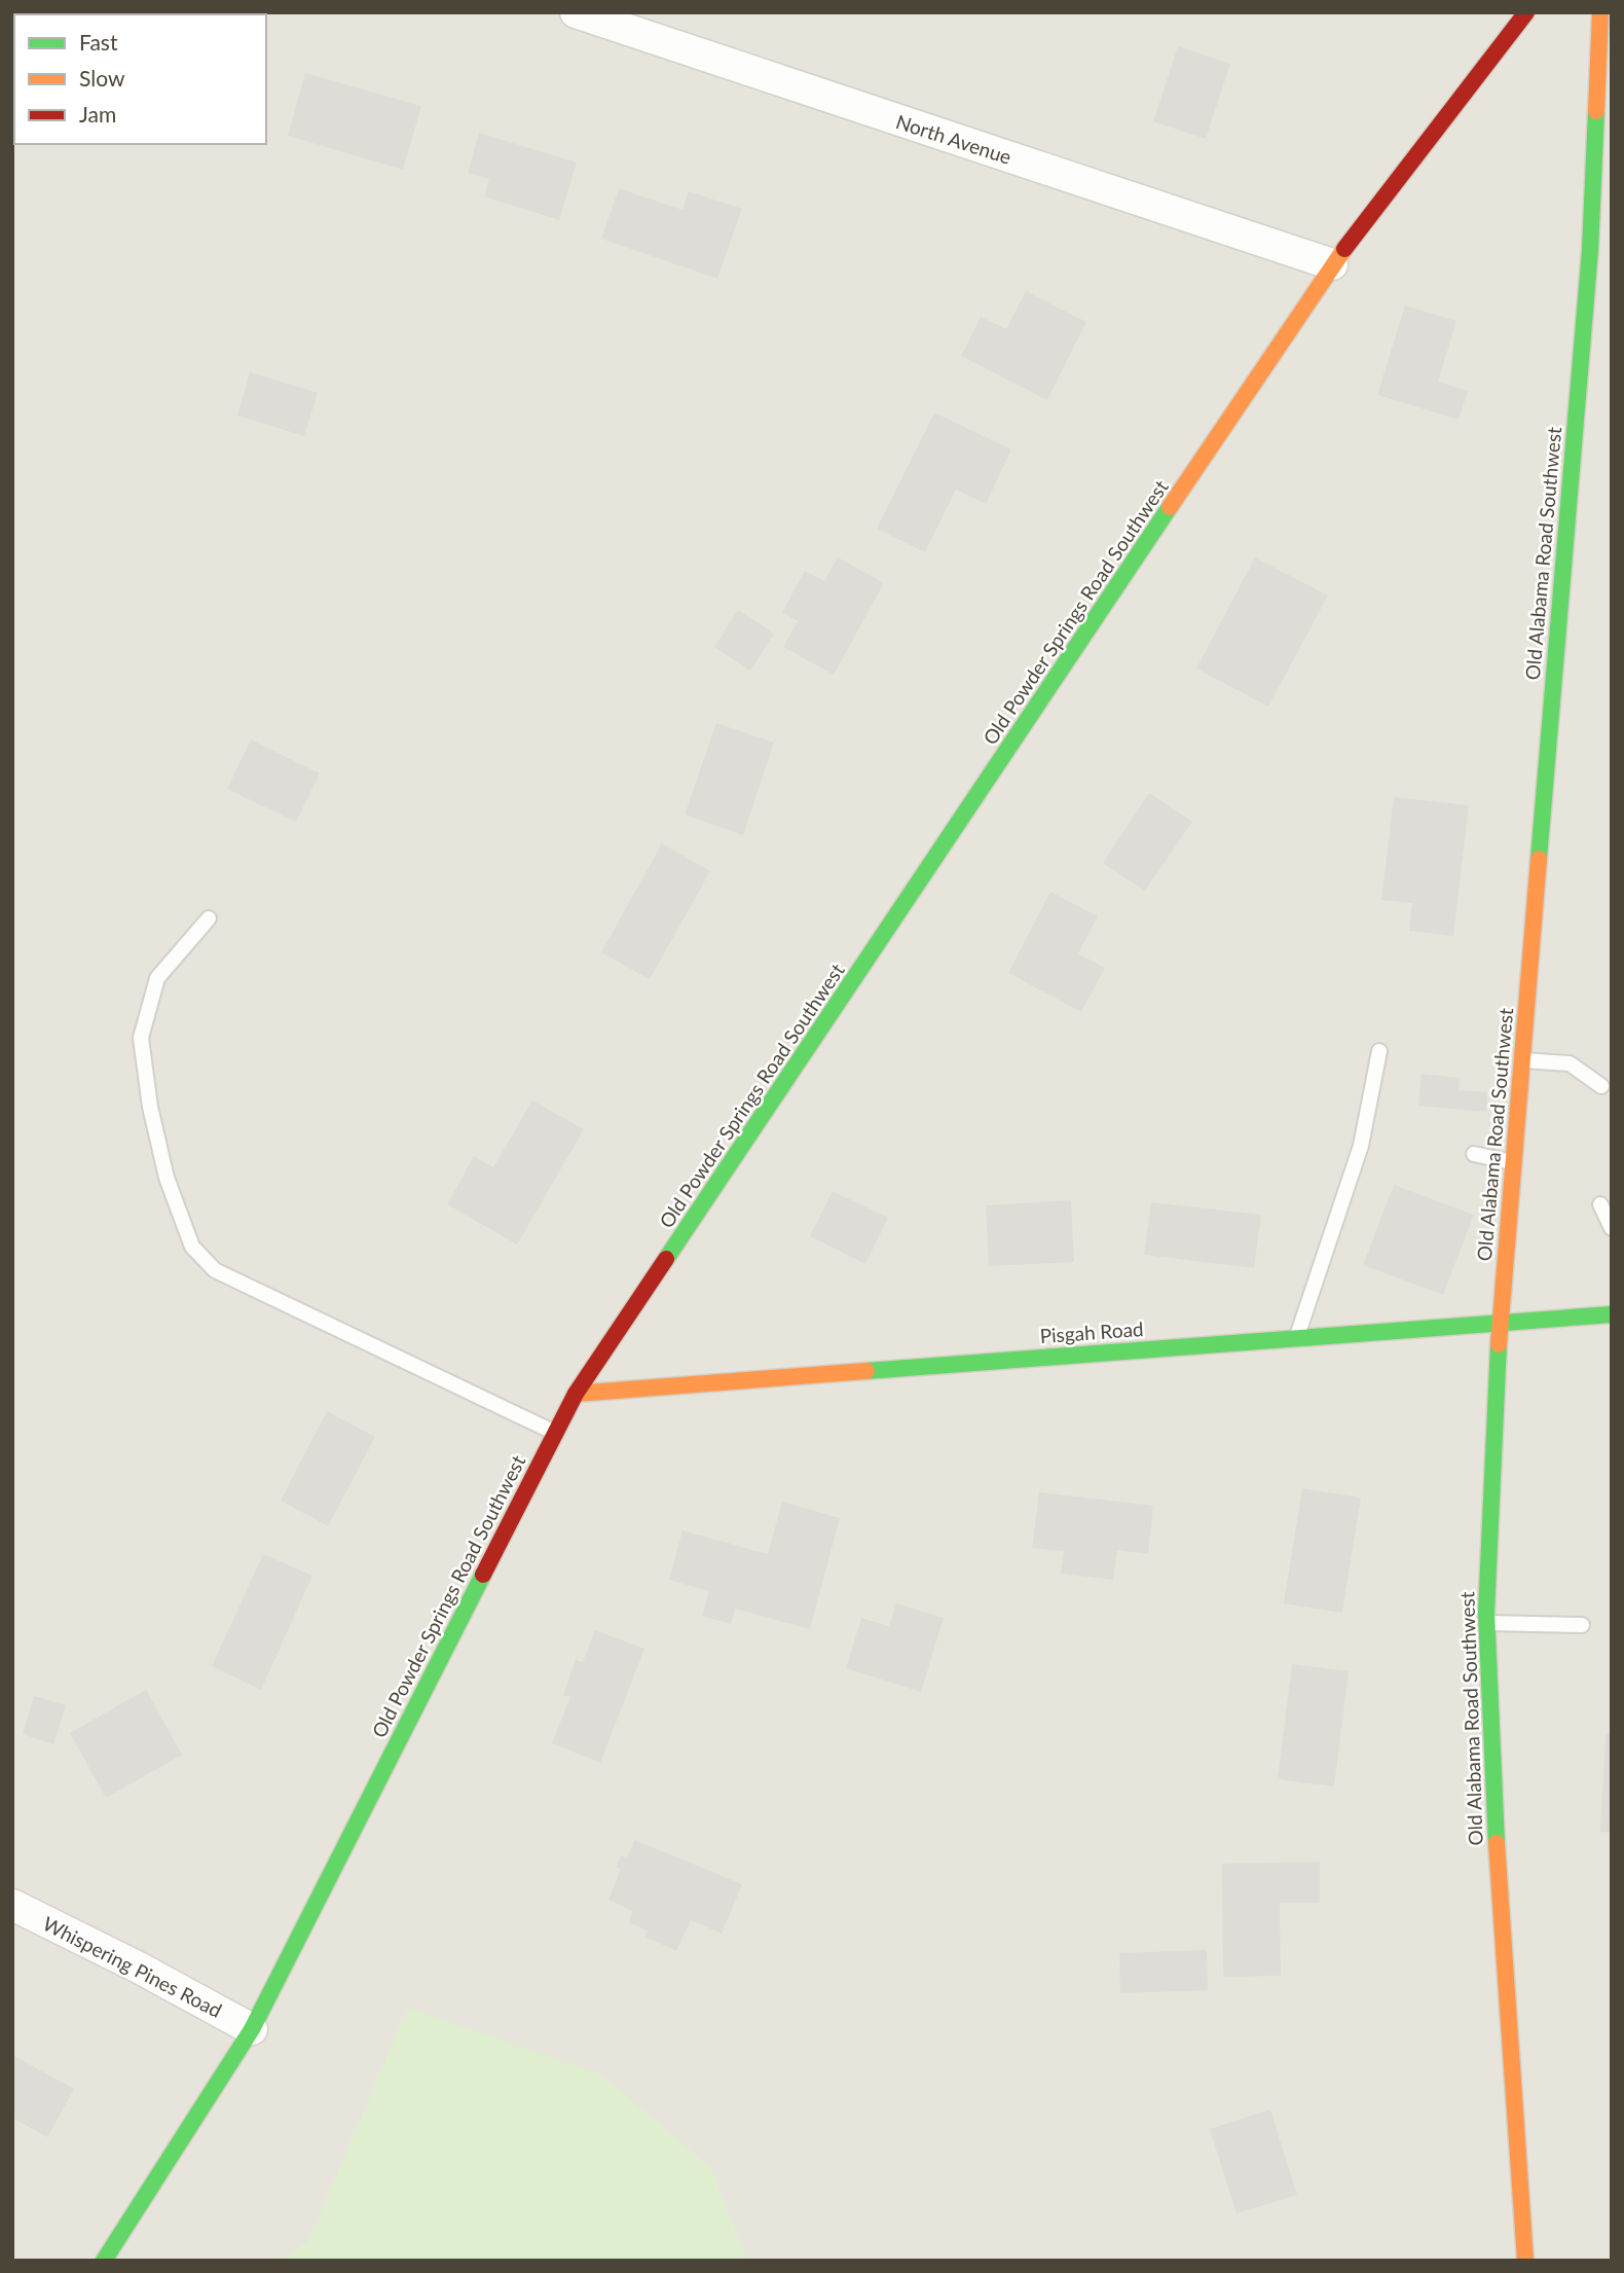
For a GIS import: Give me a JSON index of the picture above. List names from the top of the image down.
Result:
{
  "streets": {
    "street": [
      "North Avenue",
      "Old Alabama Road Southwest",
      "Old Powder Springs Road Southwest",
      "Pisgah Road",
      "Whispering Pines Road"
    ]
  },
  "crossings": [
    ["North Avenue", "Old Powder Springs Road Southwest"],
    ["Old Alabama Road Southwest", "Pisgah Road"],
    ["Old Powder Springs Road Southwest", "Pisgah Road"],
    ["Old Powder Springs Road Southwest", "Whispering Pines Road"]
  ],
  "legend": ["Fast", "Slow", "Jam"]
}
